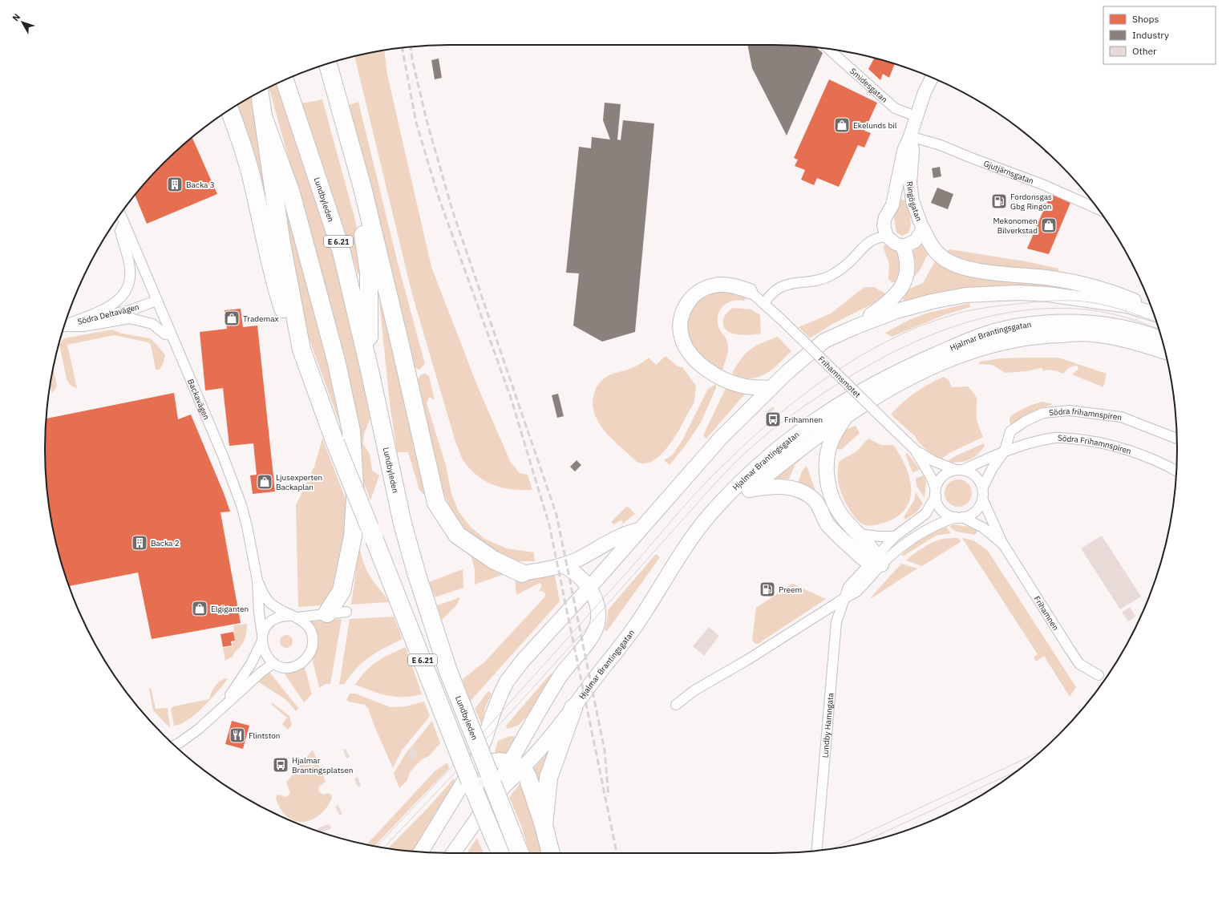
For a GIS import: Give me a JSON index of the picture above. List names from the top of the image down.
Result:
{
  "streets": {
    "highway": ["Lundbyleden", "E 6.21"],
    "main road": ["Hjalmar Brantingsgatan"],
    "street": [
      "Smidesgatan",
      "Gjutjärnsgatan",
      "Ringögatan",
      "Södra Deltavägen",
      "Frihamnsmotet",
      "Backavägen",
      "Södra frihamnspiren",
      "Södra Frihamnspiren",
      "Frihamnen",
      "Lundby Hamngata"
    ]
  },
  "crossings": [
    ["Smidesgatan", "Ringögatan"],
    ["Gjutjärnsgatan", "Ringögatan"],
    ["Södra Deltavägen", "Backavägen"],
    ["Frihamnsmotet", "Södra frihamnspiren"],
    ["Frihamnsmotet", "Frihamnen"],
    ["Frihamnsmotet", "Lundby Hamngata"],
    ["Södra frihamnspiren", "Södra Frihamnspiren"],
    ["Södra frihamnspiren", "Frihamnen"],
    ["Södra frihamnspiren", "Lundby Hamngata"],
    ["Frihamnen", "Lundby Hamngata"]
  ],
  "places": {
    "shop": [
      "Ekelunds bil",
      "Mekonomen Bilverkstad",
      "Trademax",
      "Ljusexperten Backaplan",
      "Elgiganten"
    ],
    "building": ["Backa 3", "Backa 2"],
    "fuel station": ["Fordonsgas Gbg Ringön", "Preem"],
    "bus stop": ["Frihamnen", "Hjalmar Brantingsplatsen"],
    "restaurant": ["Flintston"]
  },
  "legend": ["Shops", "Industry", "Other"],
  "north": "top left"
}
